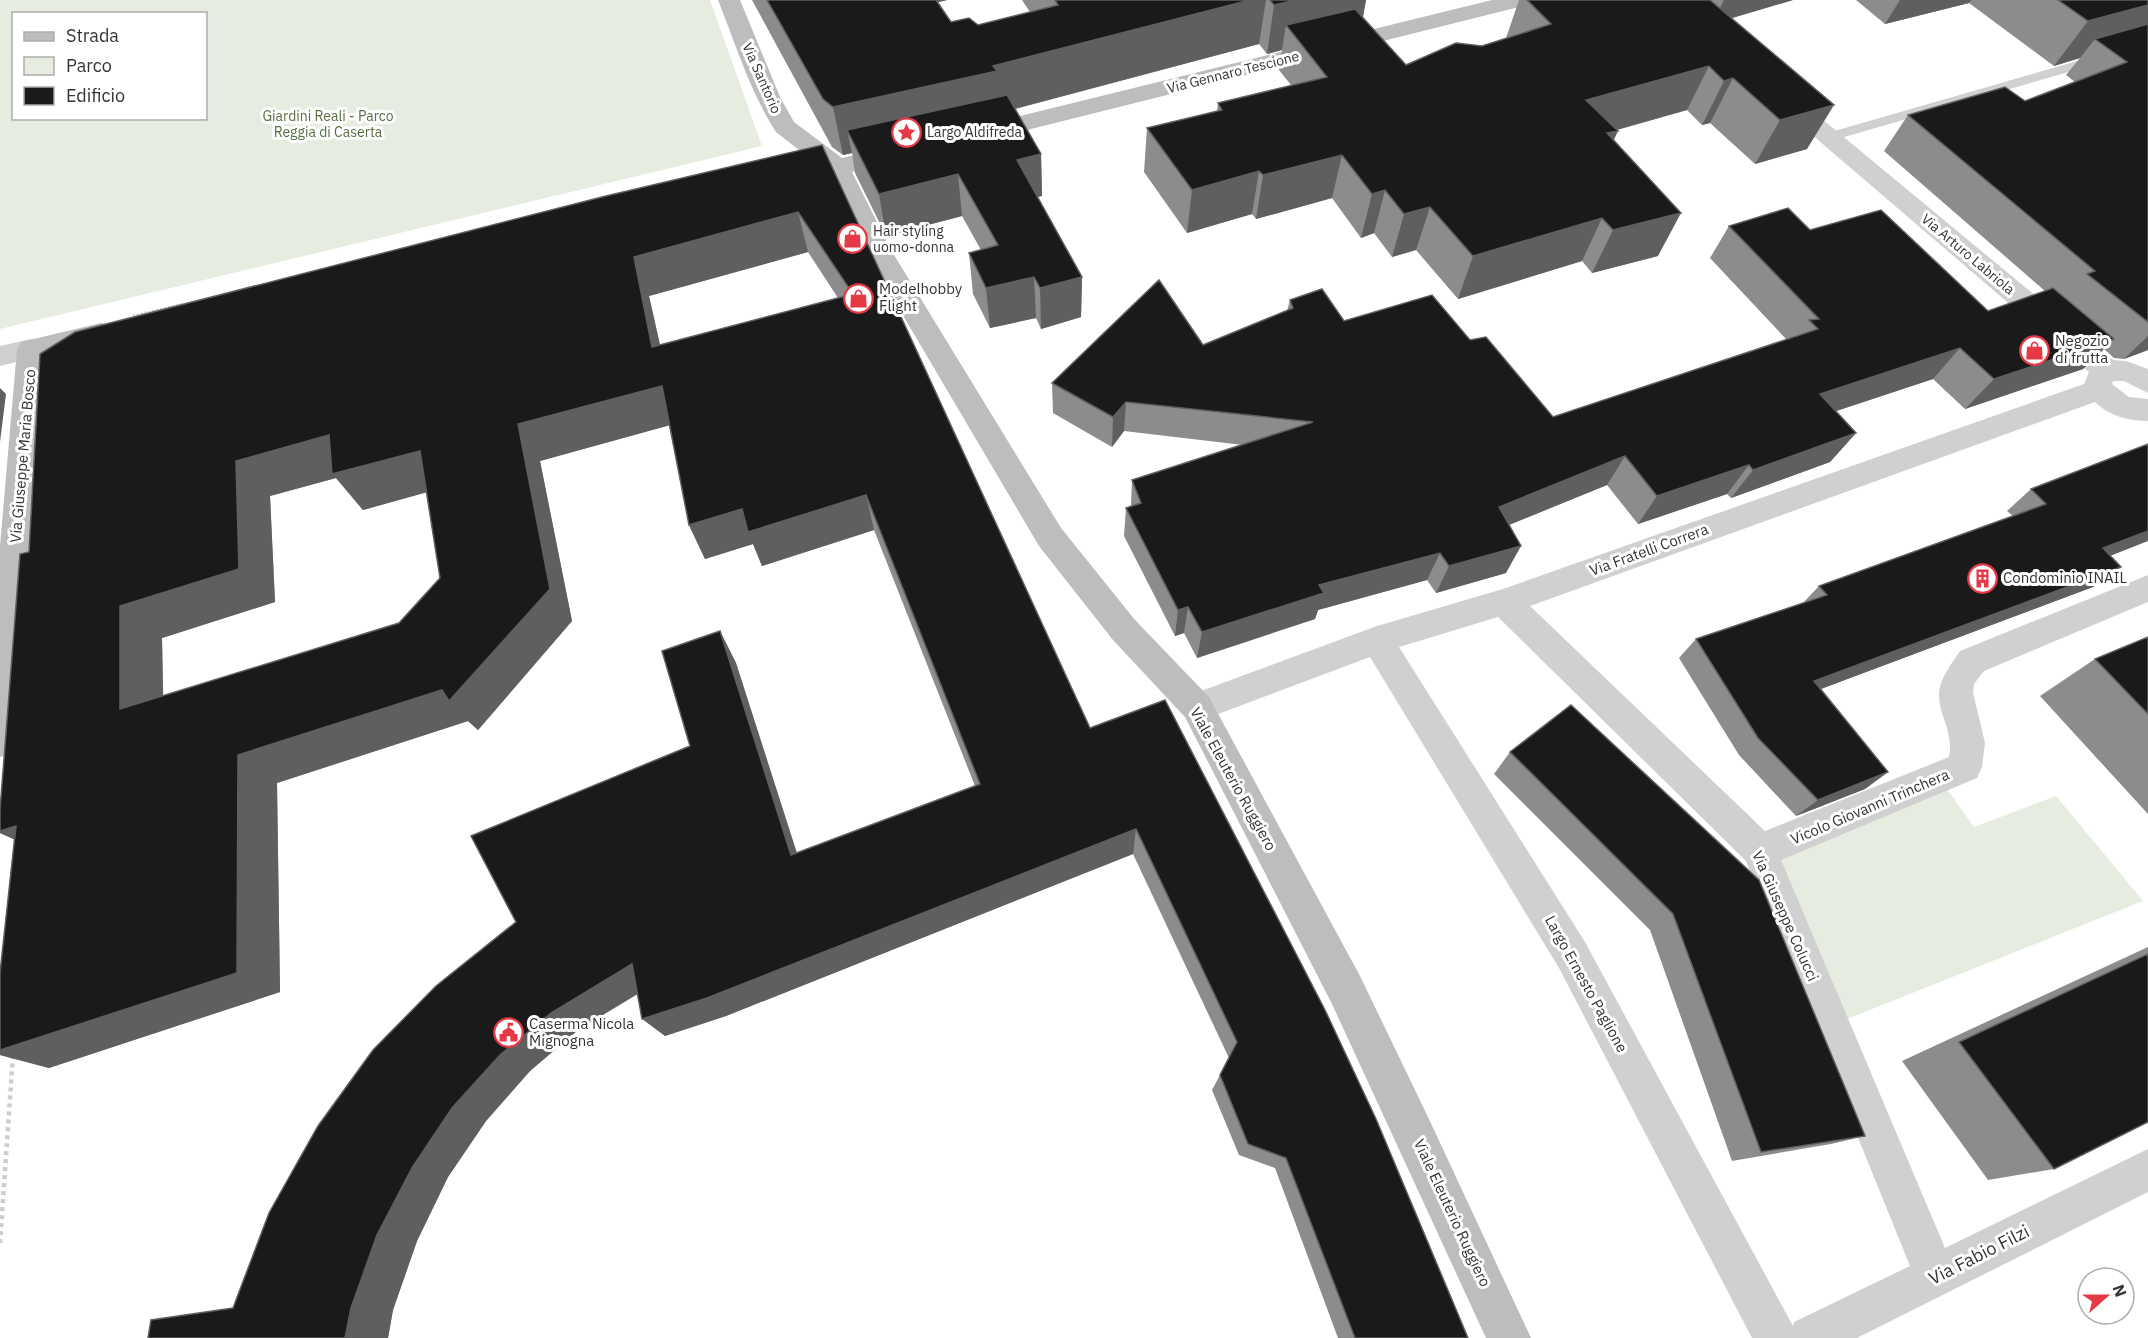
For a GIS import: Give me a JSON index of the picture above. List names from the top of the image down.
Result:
{
  "streets": {
    "street": [
      "Via Gennaro Tescione",
      "Via Santorio",
      "Via Arturo Labriola",
      "Via Giuseppe Maria Bosco",
      "Via Fratelli Correra",
      "Viale Eleuterio Ruggiero",
      "Vicolo Giovanni Trinchera",
      "Via Giuseppe Colucci",
      "Largo Ernesto Paglione",
      "Via Fabio Filzi"
    ]
  },
  "crossings": [
    ["Via Santorio", "Viale Eleuterio Ruggiero"],
    ["Via Arturo Labriola", "Via Fratelli Correra"],
    ["Via Fratelli Correra", "Viale Eleuterio Ruggiero"],
    ["Via Fratelli Correra", "Via Giuseppe Colucci"],
    ["Via Fratelli Correra", "Largo Ernesto Paglione"],
    ["Vicolo Giovanni Trinchera", "Via Giuseppe Colucci"],
    ["Via Giuseppe Colucci", "Via Fabio Filzi"]
  ],
  "parks": ["Giardini Reali - Parco Reggia di Caserta"],
  "places": {
    "place": ["Largo Aldifreda"],
    "shop": ["Hair styling uomo-donna", "Modelhobby Flight", "Negozio di frutta"],
    "building": ["Condominio INAIL"],
    "public building": ["Caserma Nicola Mignogna"]
  },
  "legend": ["Strada", "Parco", "Edificio"],
  "north": "right"
}
